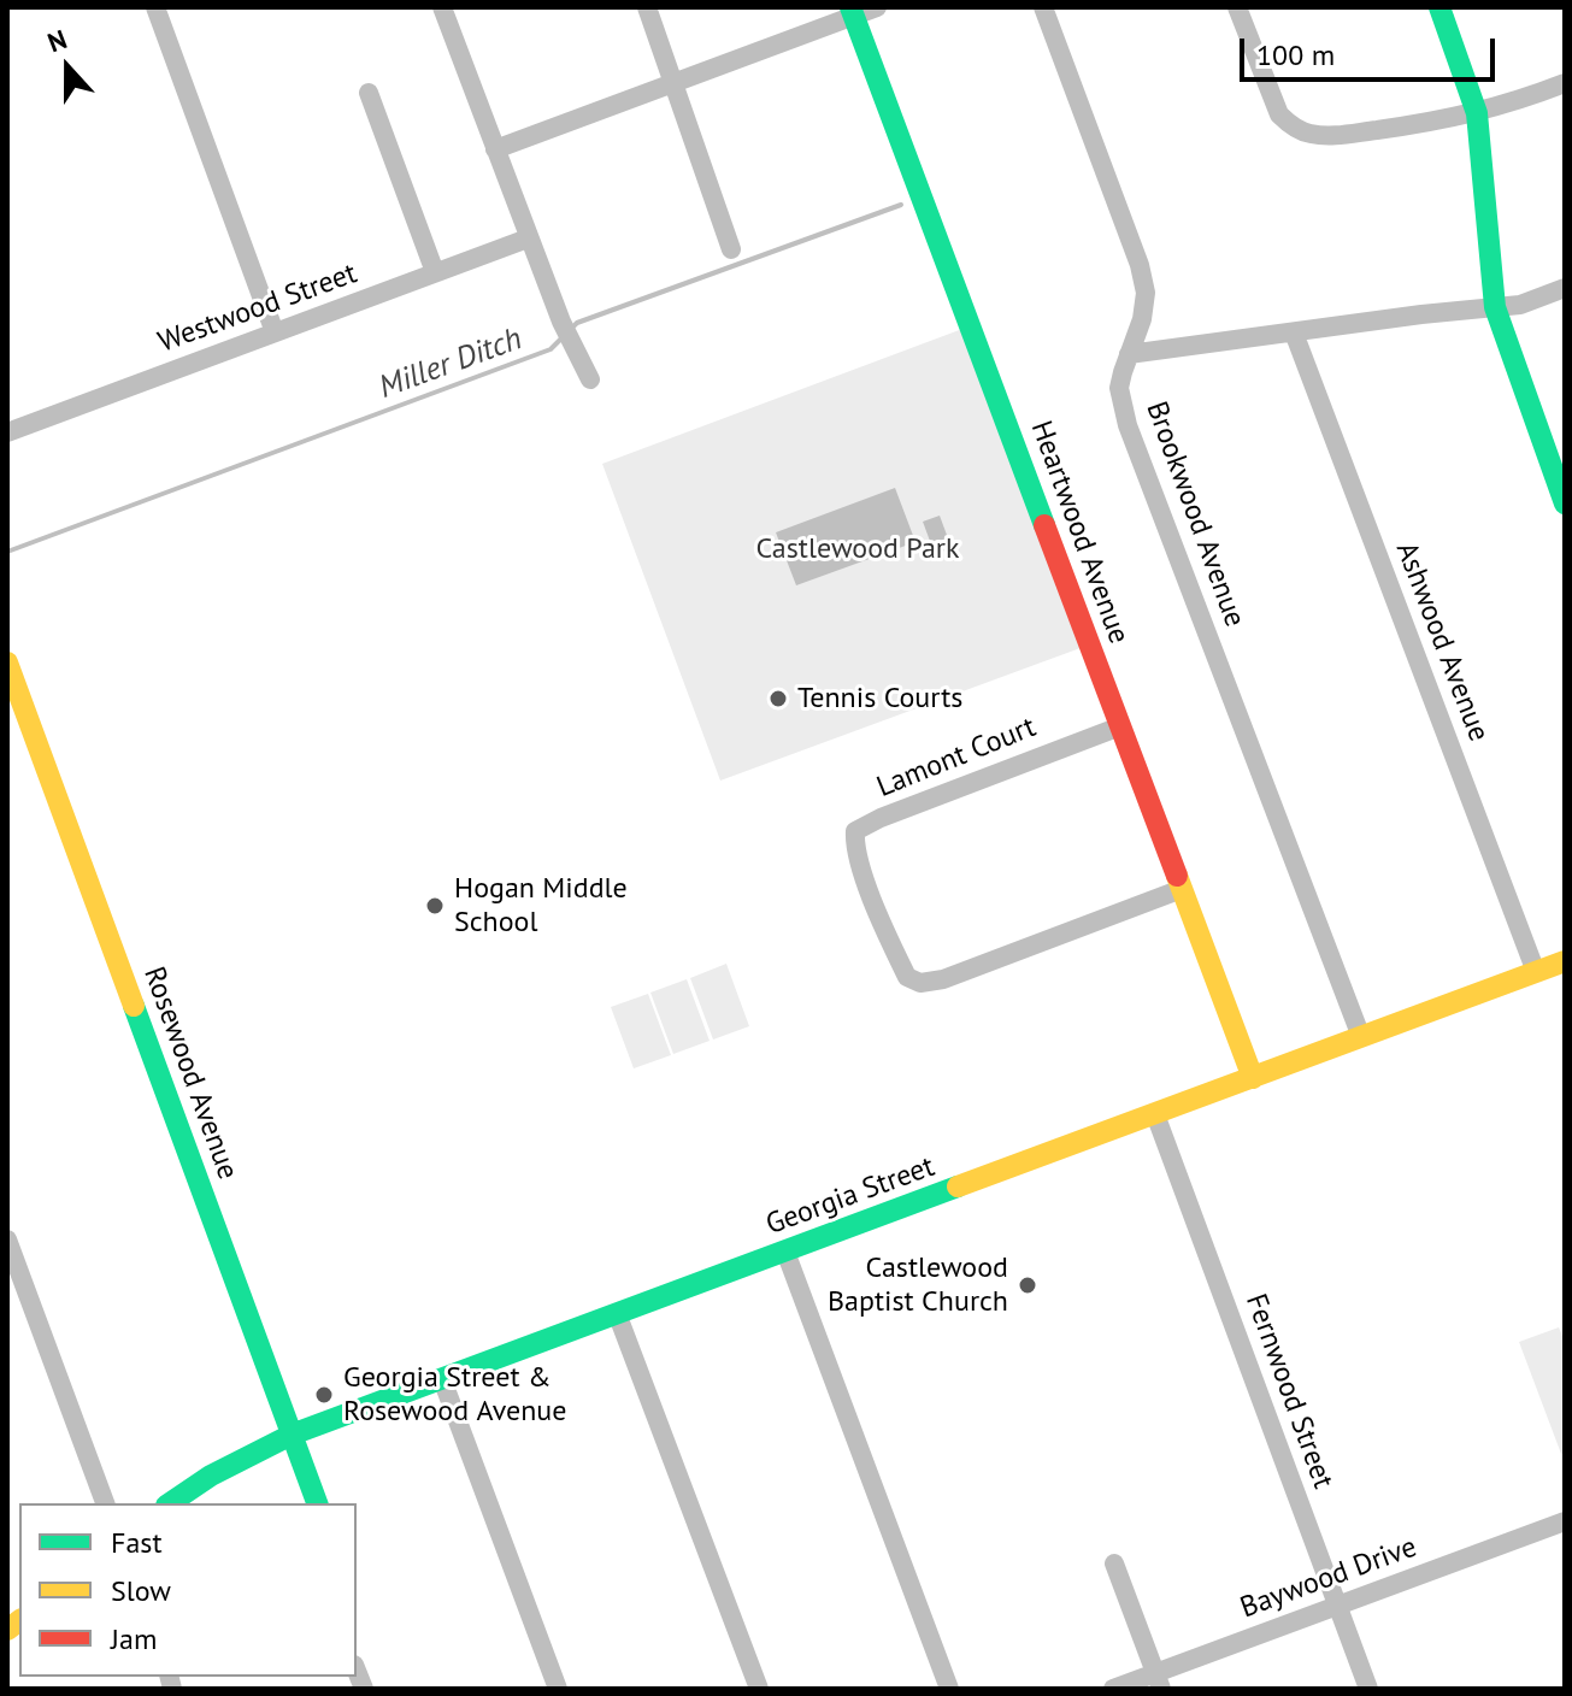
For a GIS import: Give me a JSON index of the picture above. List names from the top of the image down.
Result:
{
  "streets": {
    "street": [
      "Westwood Street",
      "Brookwood Avenue",
      "Heartwood Avenue",
      "Ashwood Avenue",
      "Lamont Court",
      "Rosewood Avenue",
      "Georgia Street",
      "Fernwood Street",
      "Baywood Drive"
    ]
  },
  "crossings": [
    ["Brookwood Avenue", "Georgia Street"],
    ["Heartwood Avenue", "Lamont Court"],
    ["Heartwood Avenue", "Georgia Street"],
    ["Ashwood Avenue", "Georgia Street"],
    ["Rosewood Avenue", "Georgia Street"],
    ["Georgia Street", "Fernwood Street"],
    ["Fernwood Street", "Baywood Drive"]
  ],
  "water": ["Miller Ditch"],
  "parks": ["Castlewood Park"],
  "places": [
    "Tennis Courts",
    "Hogan Middle School",
    "Castlewood Baptist Church",
    "Georgia Street & Rosewood Avenue"
  ],
  "legend": ["Fast", "Slow", "Jam"],
  "scale_bar": "100 m",
  "north": "top"
}
